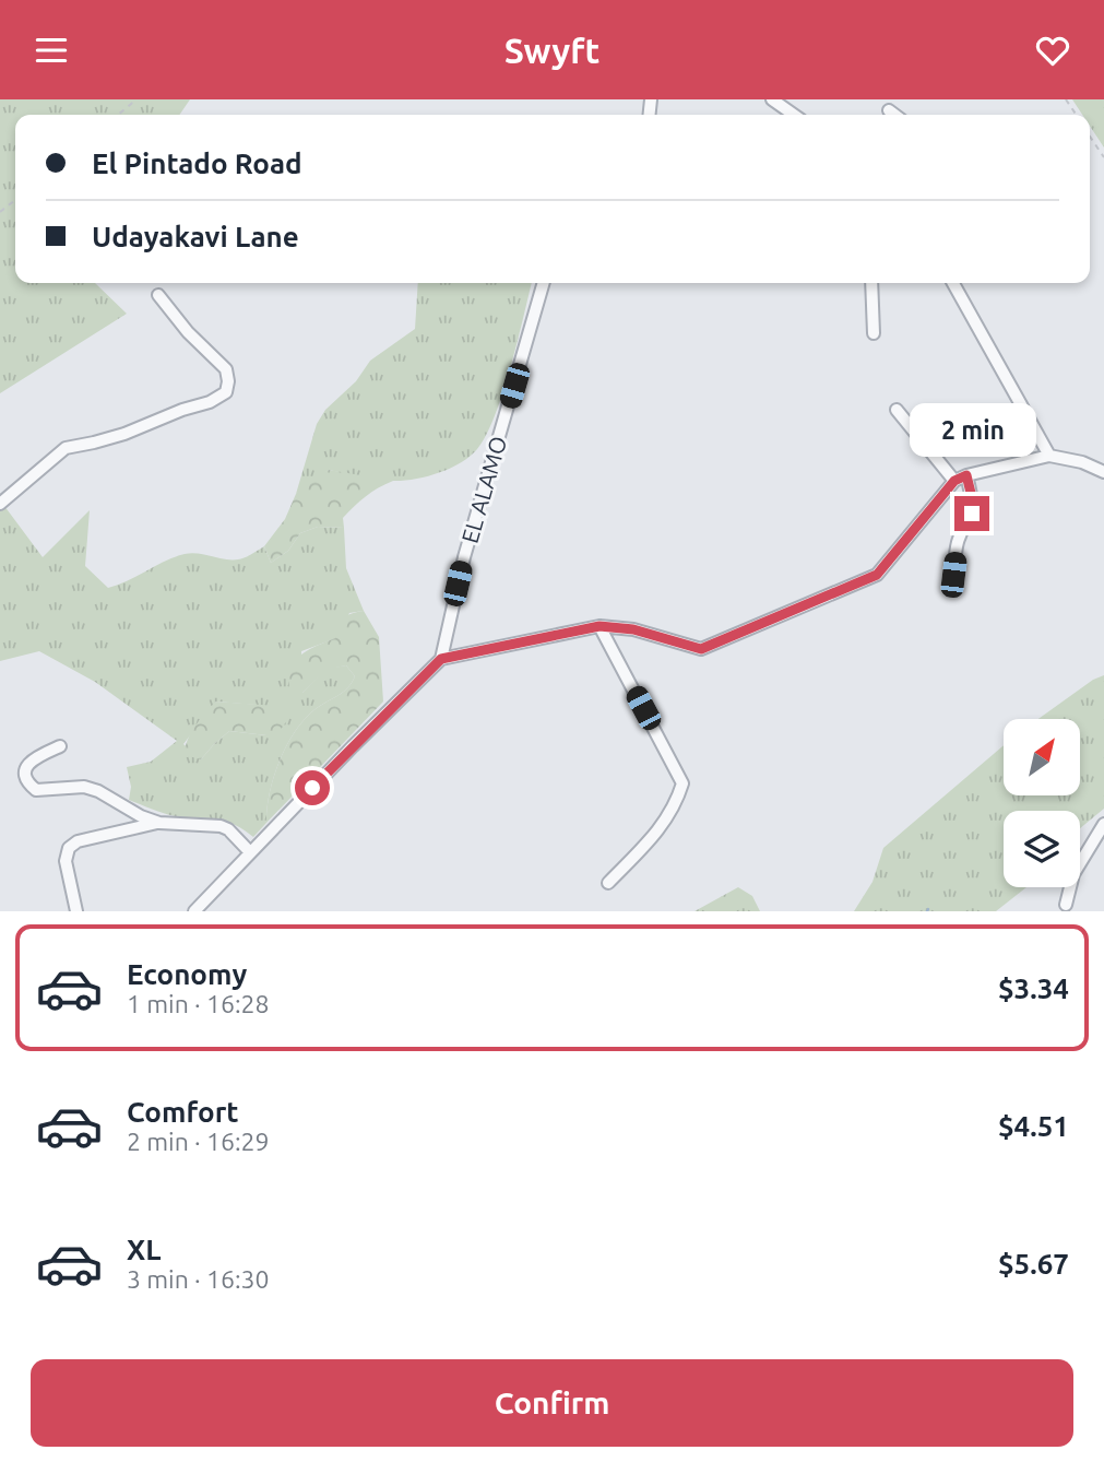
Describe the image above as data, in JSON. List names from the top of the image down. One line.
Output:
{"streets":{"street":["EL ALAMO"]},"north":"top right","page":{"header":"Swyft","banner":["El Pintado Road","Udayakavi Lane"],"bubble":"2 min","list":[{"name":"Economy","note":"1 min · 16:28","value":"$3.34"},{"name":"Comfort","note":"2 min · 16:29","value":"$4.51"},{"name":"XL","note":"3 min · 16:30","value":"$5.67"}],"buttons":"Confirm"}}
